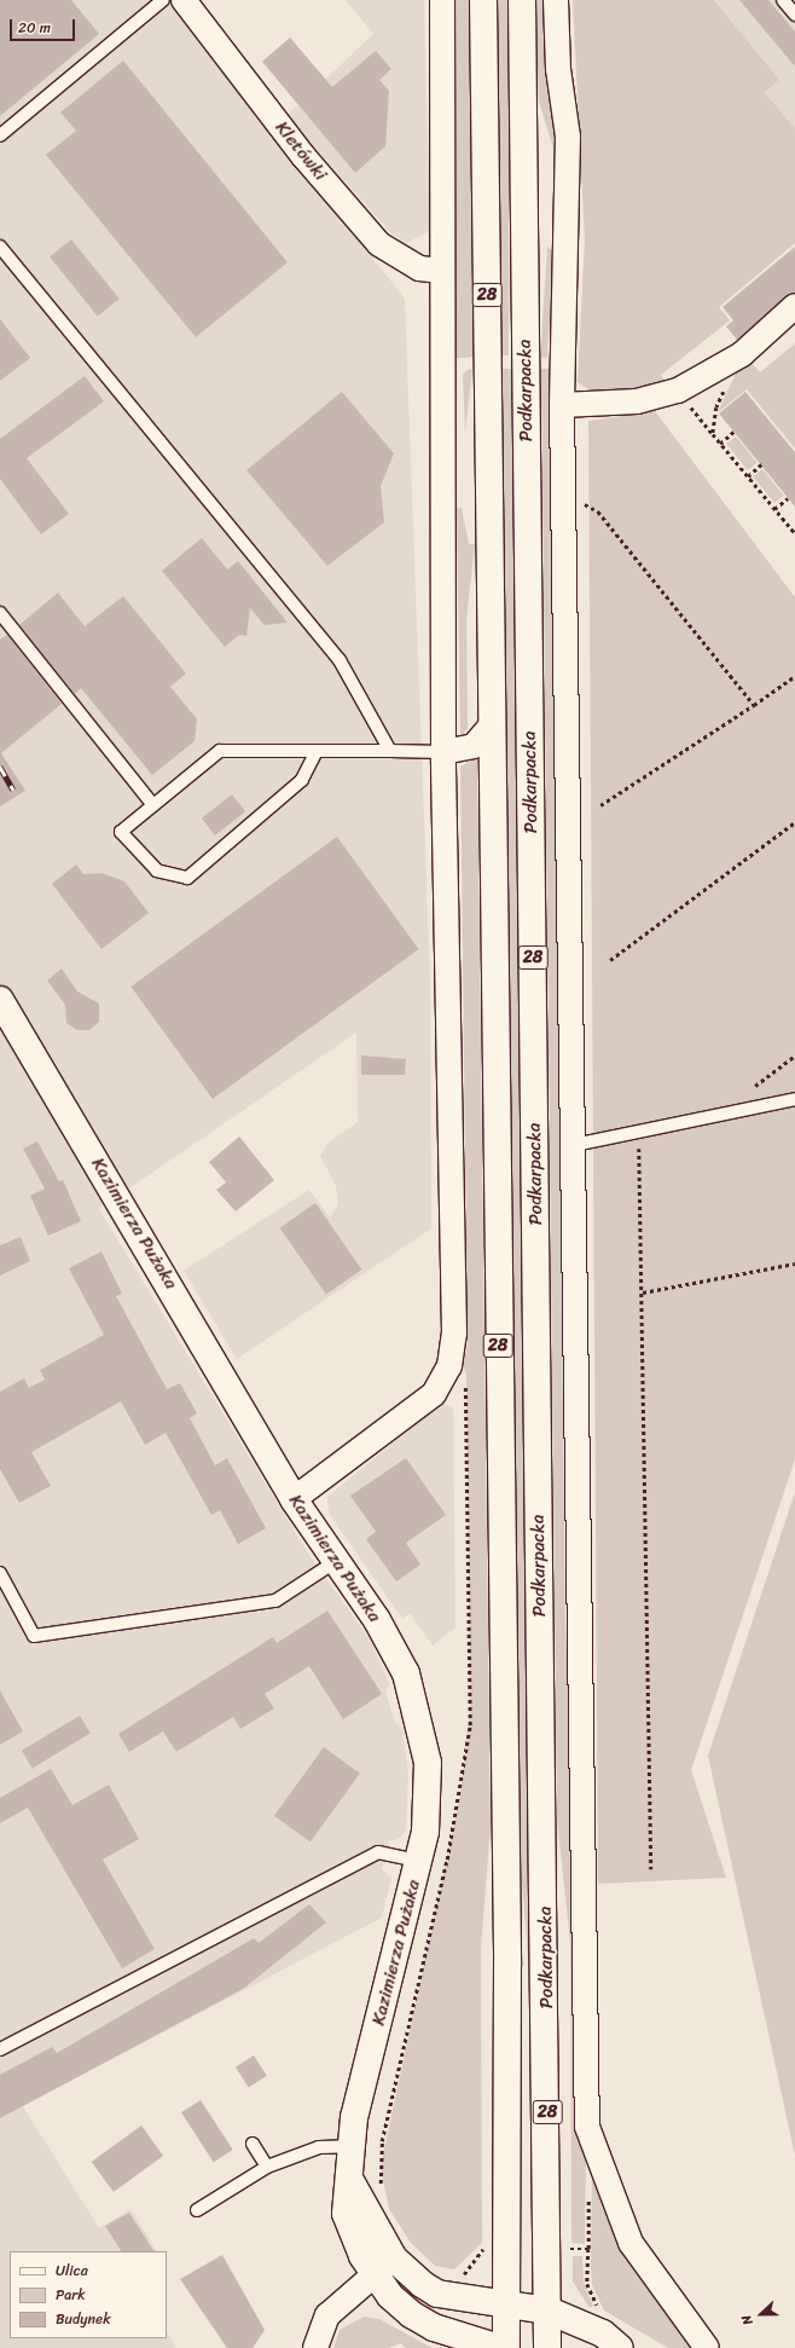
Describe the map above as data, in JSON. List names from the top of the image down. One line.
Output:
{"streets":{"main road":["28","Podkarpacka","Kazimierza Pużaka"],"street":["Kletówki"]},"crossings":[["Podkarpacka","Kazimierza Pużaka"]],"legend":["Ulica","Park","Budynek"],"scale_bar":"20 m","north":"left"}
